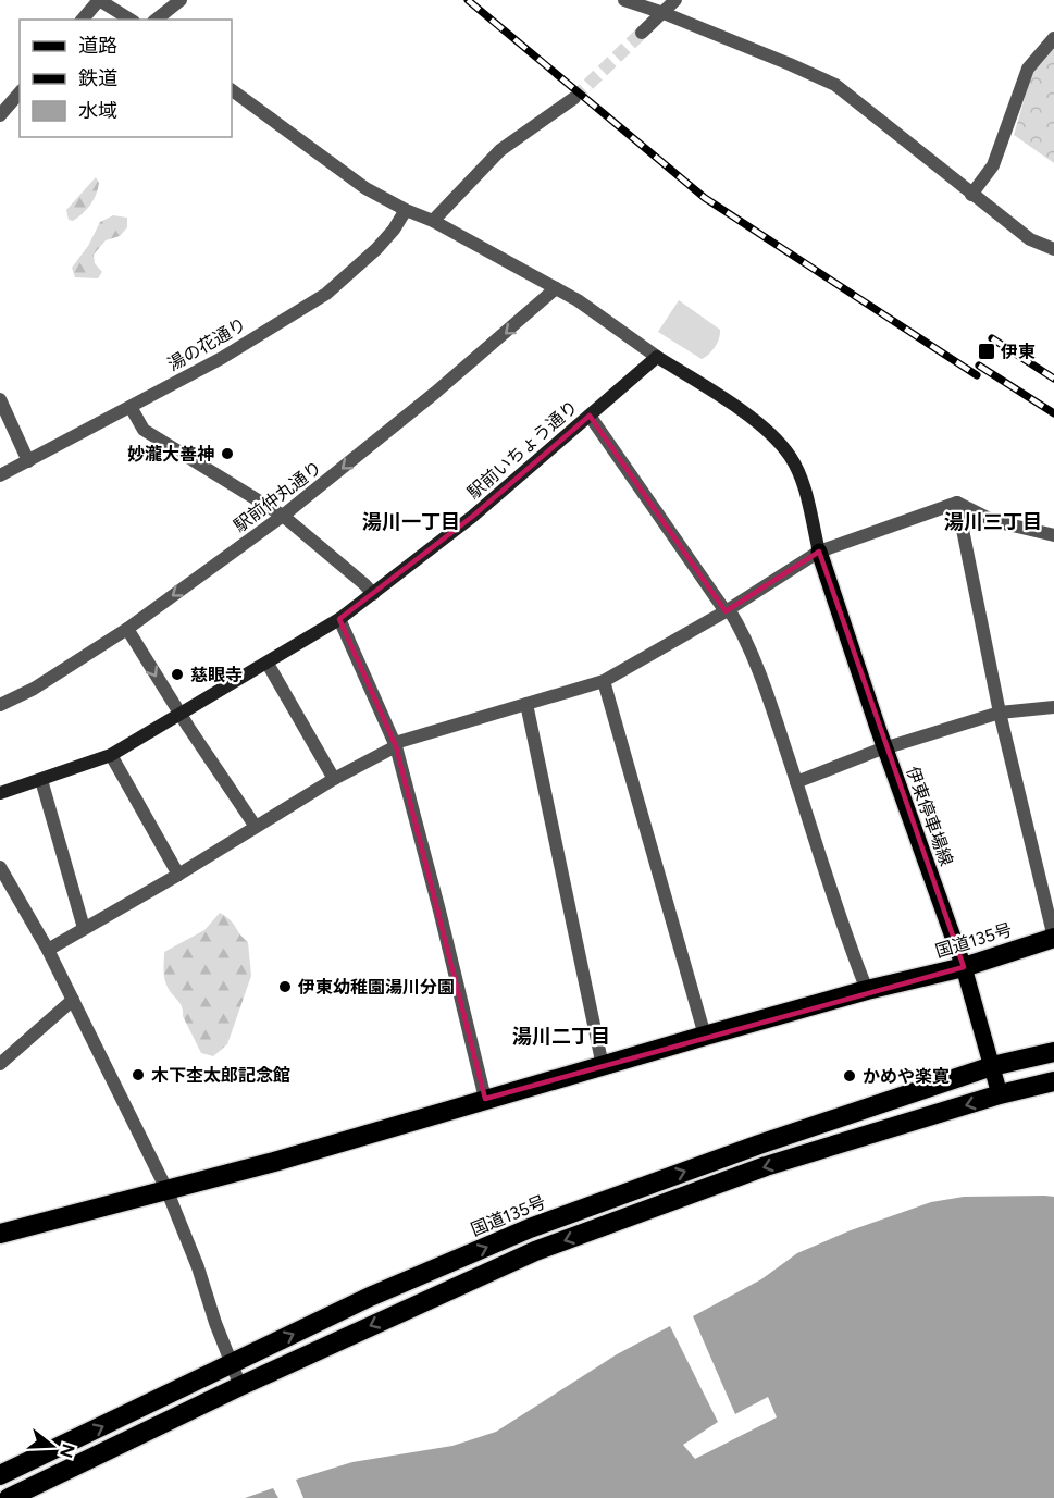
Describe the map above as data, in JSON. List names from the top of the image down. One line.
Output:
{"streets":{"highway":["国道135号"],"main road":["伊東停車場線"],"street":["湯の花通り","駅前いちょう通り","駅前仲丸通り"]},"crossings":[["伊東停車場線","国道135号"]],"one_way":["駅前仲丸通り"],"districts":["湯川一丁目","湯川三丁目","湯川二丁目"],"places":{"transit":["伊東"],"other":["妙瀧大善神","慈眼寺","伊東幼稚園湯川分園","木下杢太郎記念館","かめや楽寛"]},"legend":["道路","鉄道","水域"],"north":"right"}
